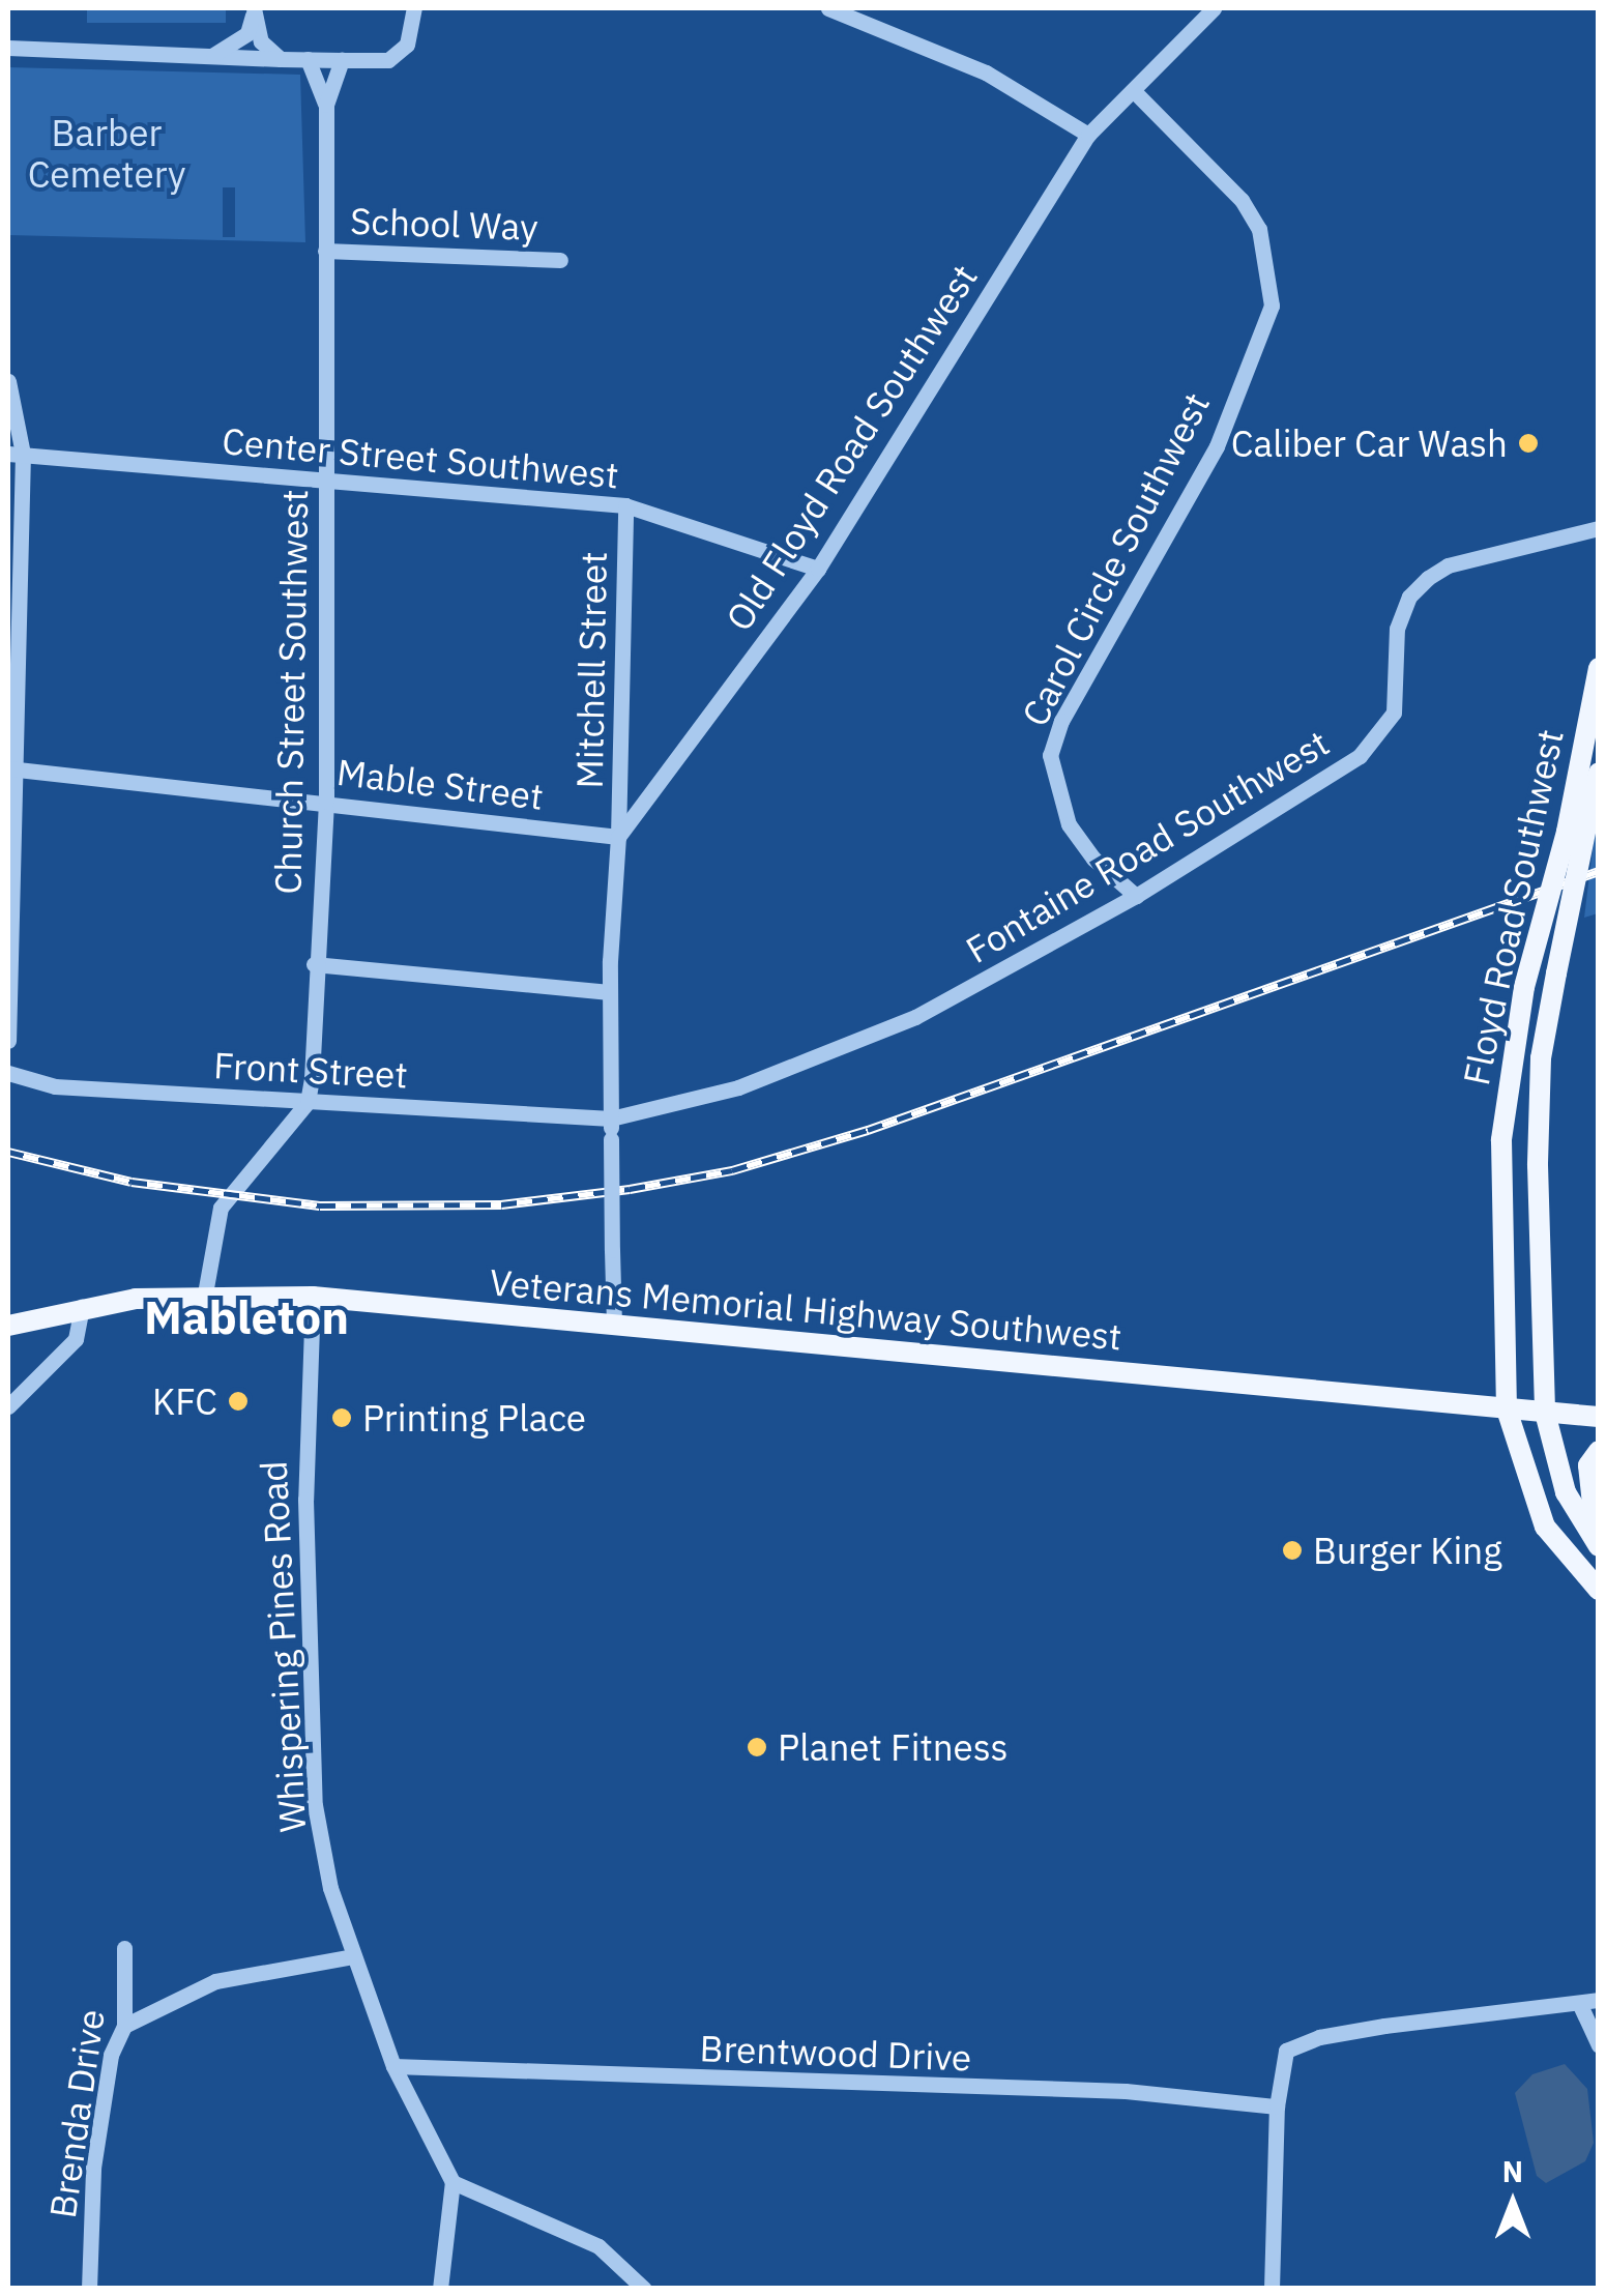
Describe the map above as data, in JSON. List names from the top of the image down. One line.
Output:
{"streets":{"main road":["Floyd Road Southwest","Veterans Memorial Highway Southwest"],"street":["School Way","Old Floyd Road Southwest","Center Street Southwest","Carol Circle Southwest","Mitchell Street","Church Street Southwest","Mable Street","Fontaine Road Southwest","Front Street","Whispering Pines Road","Brentwood Drive","Brenda Drive"]},"crossings":[["School Way","Church Street Southwest"],["Old Floyd Road Southwest","Center Street Southwest"],["Old Floyd Road Southwest","Carol Circle Southwest"],["Old Floyd Road Southwest","Mitchell Street"],["Old Floyd Road Southwest","Mable Street"],["Center Street Southwest","Mitchell Street"],["Center Street Southwest","Church Street Southwest"],["Carol Circle Southwest","Fontaine Road Southwest"],["Mitchell Street","Mable Street"],["Church Street Southwest","Mable Street"],["Church Street Southwest","Front Street"],["Fontaine Road Southwest","Front Street"],["Floyd Road Southwest","Veterans Memorial Highway Southwest"],["Veterans Memorial Highway Southwest","Whispering Pines Road"],["Whispering Pines Road","Brentwood Drive"]],"districts":["Mableton"],"parks":["Barber Cemetery"],"places":["Caliber Car Wash","KFC","Printing Place","Burger King","Planet Fitness"],"north":"top"}
